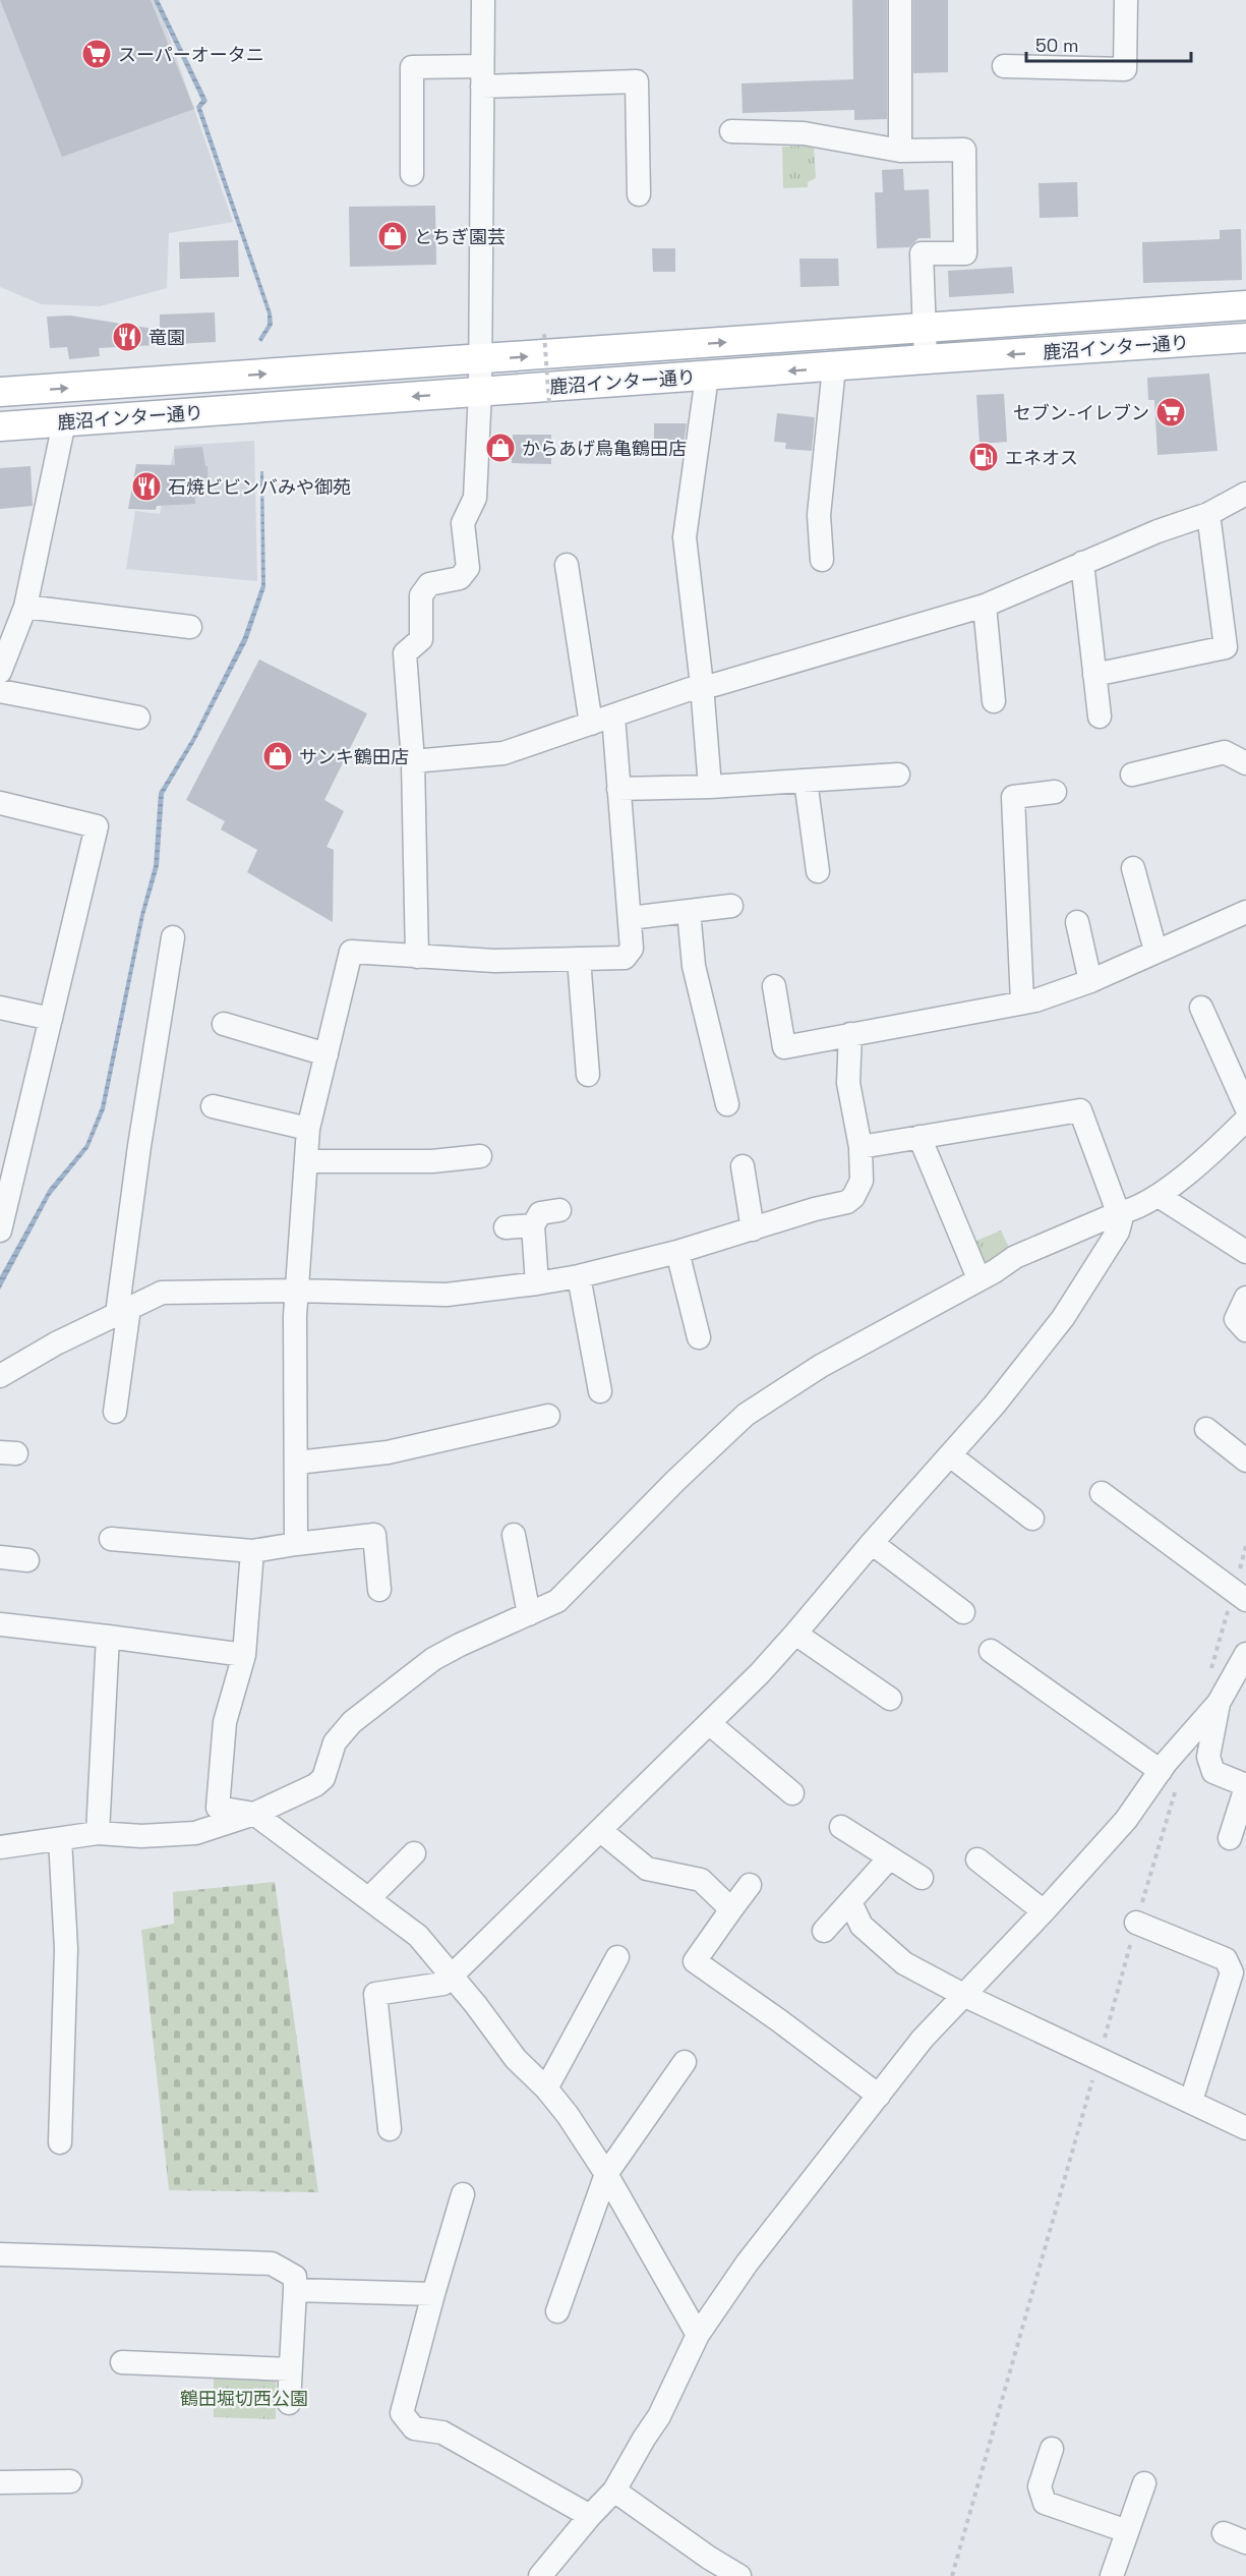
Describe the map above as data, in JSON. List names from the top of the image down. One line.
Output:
{"streets":{"main road":["鹿沼インター通り"]},"parks":["鶴田堀切西公園"],"places":{"supermarket":["スーパーオータニ","セブン-イレブン"],"shop":["とちぎ園芸","からあげ鳥亀鶴田店","サンキ鶴田店"],"restaurant":["竜園","石焼ビビンバみや御苑"],"fuel station":["エネオス"]},"scale_bar":"50 m"}
